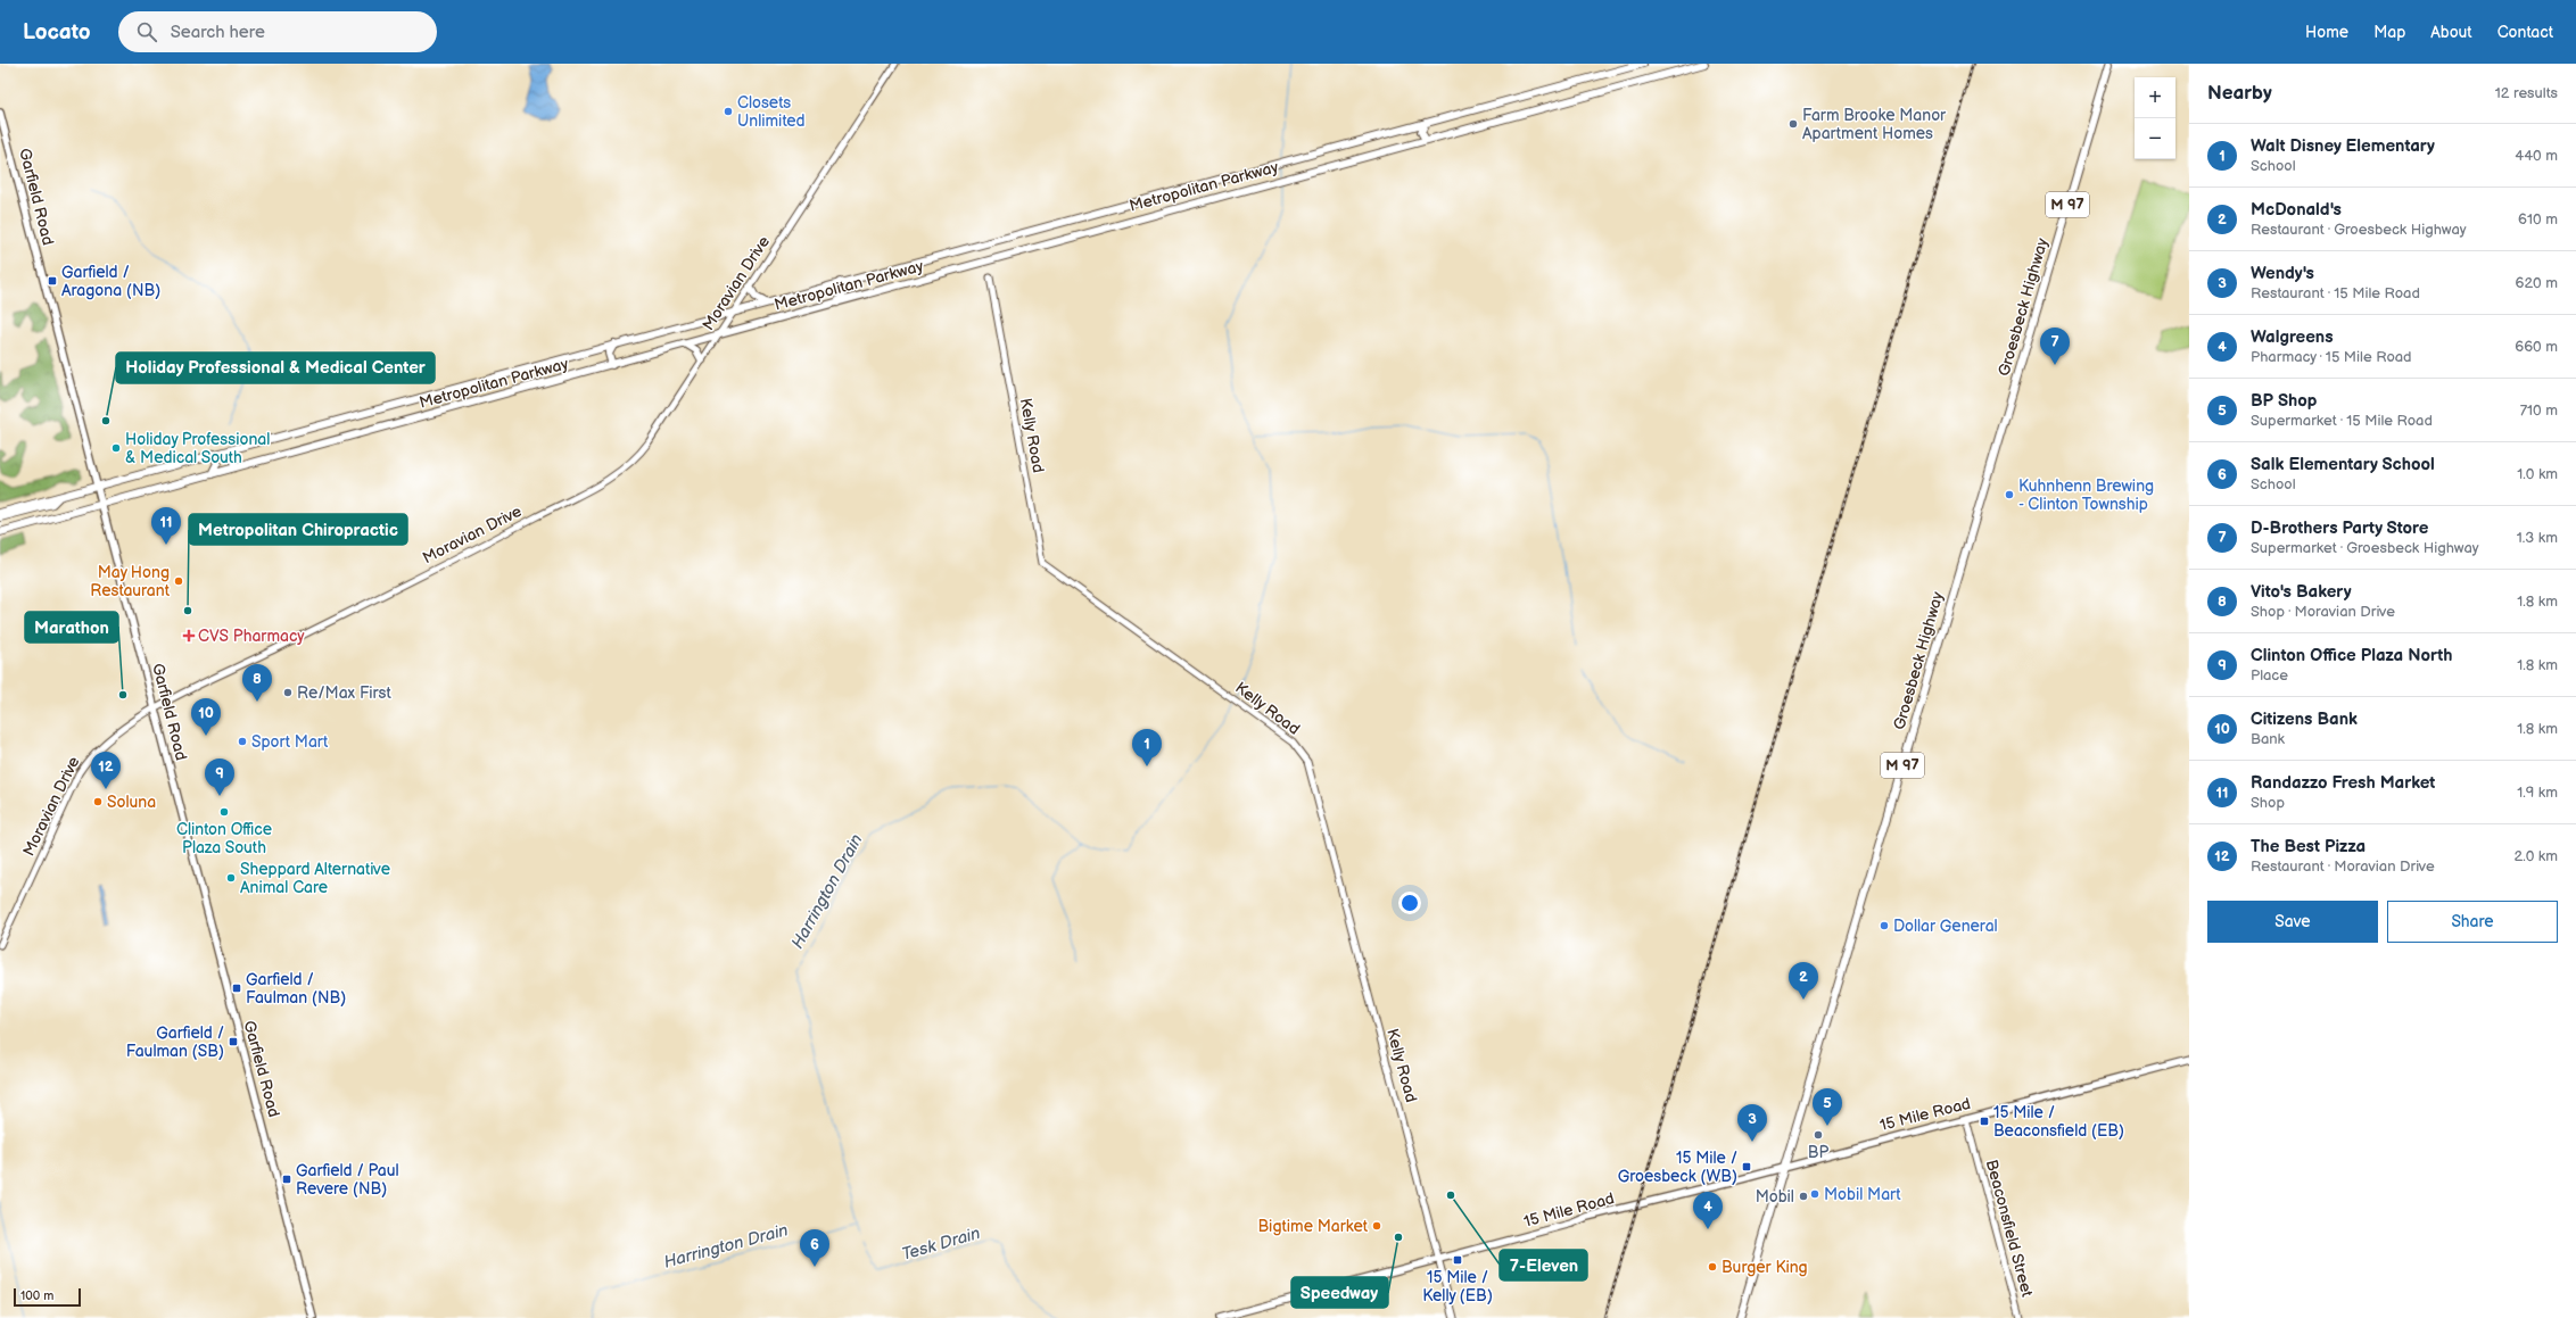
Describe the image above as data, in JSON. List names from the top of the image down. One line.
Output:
{"streets":{"main road":["Metropolitan Parkway","Garfield Road","M 97","Groesbeck Highway","15 Mile Road"],"street":["Moravian Drive","Kelly Road","Beaconsfield Street"]},"crossings":[["Metropolitan Parkway","Garfield Road"],["Metropolitan Parkway","Moravian Drive"],["Garfield Road","Moravian Drive"],["Groesbeck Highway","15 Mile Road"],["Kelly Road","15 Mile Road"],["15 Mile Road","Beaconsfield Street"]],"water":["Harrington Drain","Tesk Drain"],"places":{"other":["Closets Unlimited","Farm Brooke Manor Apartment Homes","Holiday Professional & Medical Center","Holiday Professional & Medical South","Kuhnhenn Brewing - Clinton Township","May Hong Restaurant","Metropolitan Chiropractic","Re/Max First","Marathon","Sport Mart","Soluna","Clinton Office Plaza South","Sheppard Alternative Animal Care","Dollar General","BP","Mobil Mart","7-Eleven","Mobil","Bigtime Market","Speedway","Burger King"],"transit":["Garfield / Aragona (NB)","Garfield / Faulman (NB)","Garfield / Faulman (SB)","15 Mile / Beaconsfield (EB)","15 Mile / Groesbeck (WB)","Garfield / Paul Revere (NB)","15 Mile / Kelly (EB)"],"health":["CVS Pharmacy"]},"scale_bar":"100 m","page":{"header":"Locato","search":"Search here","nav":["Home","Map","About","Contact"],"heading":["Nearby","12 results"],"map_buttons":["+","−"],"list":[{"mark":"1","name":"Walt Disney Elementary","note":"School","value":"440 m"},{"mark":"2","name":"McDonald's","note":"Restaurant · Groesbeck Highway","value":"610 m"},{"mark":"3","name":"Wendy's","note":"Restaurant · 15 Mile Road","value":"620 m"},{"mark":"4","name":"Walgreens","note":"Pharmacy · 15 Mile Road","value":"660 m"},{"mark":"5","name":"BP Shop","note":"Supermarket · 15 Mile Road","value":"710 m"},{"mark":"6","name":"Salk Elementary School","note":"School","value":"1.0 km"},{"mark":"7","name":"D-Brothers Party Store","note":"Supermarket · Groesbeck Highway","value":"1.3 km"},{"mark":"8","name":"Vito's Bakery","note":"Shop · Moravian Drive","value":"1.8 km"},{"mark":"9","name":"Clinton Office Plaza North","note":"Place","value":"1.8 km"},{"mark":"10","name":"Citizens Bank","note":"Bank","value":"1.8 km"},{"mark":"11","name":"Randazzo Fresh Market","note":"Shop","value":"1.9 km"},{"mark":"12","name":"The Best Pizza","note":"Restaurant · Moravian Drive","value":"2.0 km"}],"pins":["7","11","8","10","1","12","9","2","5","3","4","6"],"buttons":["Save","Share"],"scale":"100 m"}}
